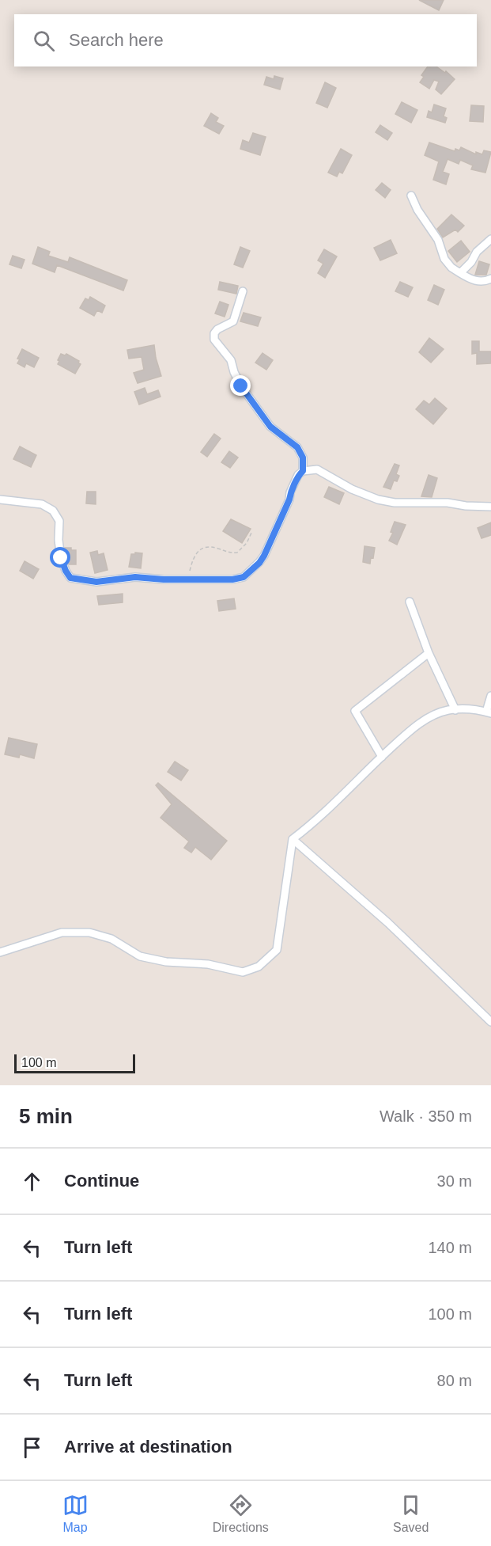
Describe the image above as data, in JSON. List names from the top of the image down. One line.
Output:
{"scale_bar":"100 m","page":{"search":"Search here","scale":"100 m","heading":["5 min","Walk · 350 m"],"list":[["Continue","30 m"],["Turn left","140 m"],["Turn left","100 m"],["Turn left","80 m"],"Arrive at destination"],"nav":["Map","Directions","Saved"]}}
